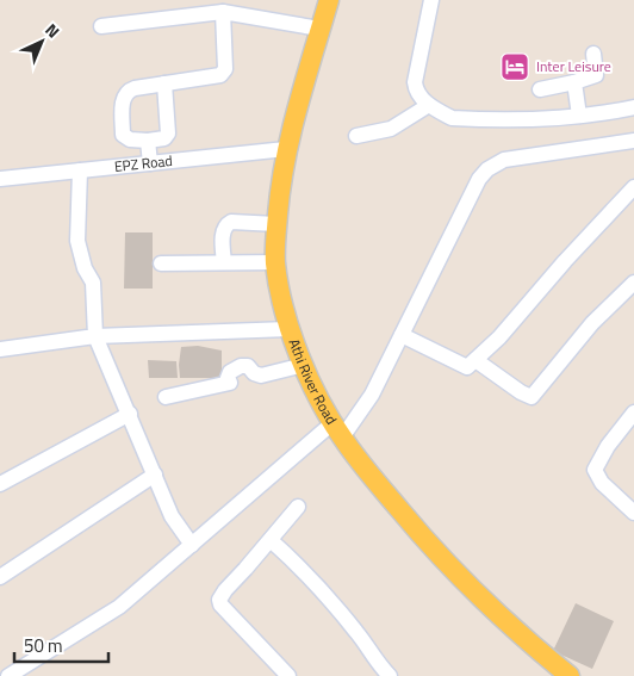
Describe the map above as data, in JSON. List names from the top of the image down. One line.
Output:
{"streets":{"main road":["Athi River Road"],"street":["EPZ Road"]},"crossings":[["EPZ Road","Athi River Road"]],"places":{"hotel":["Inter Leisure"]},"scale_bar":"50 m","north":"top right"}
